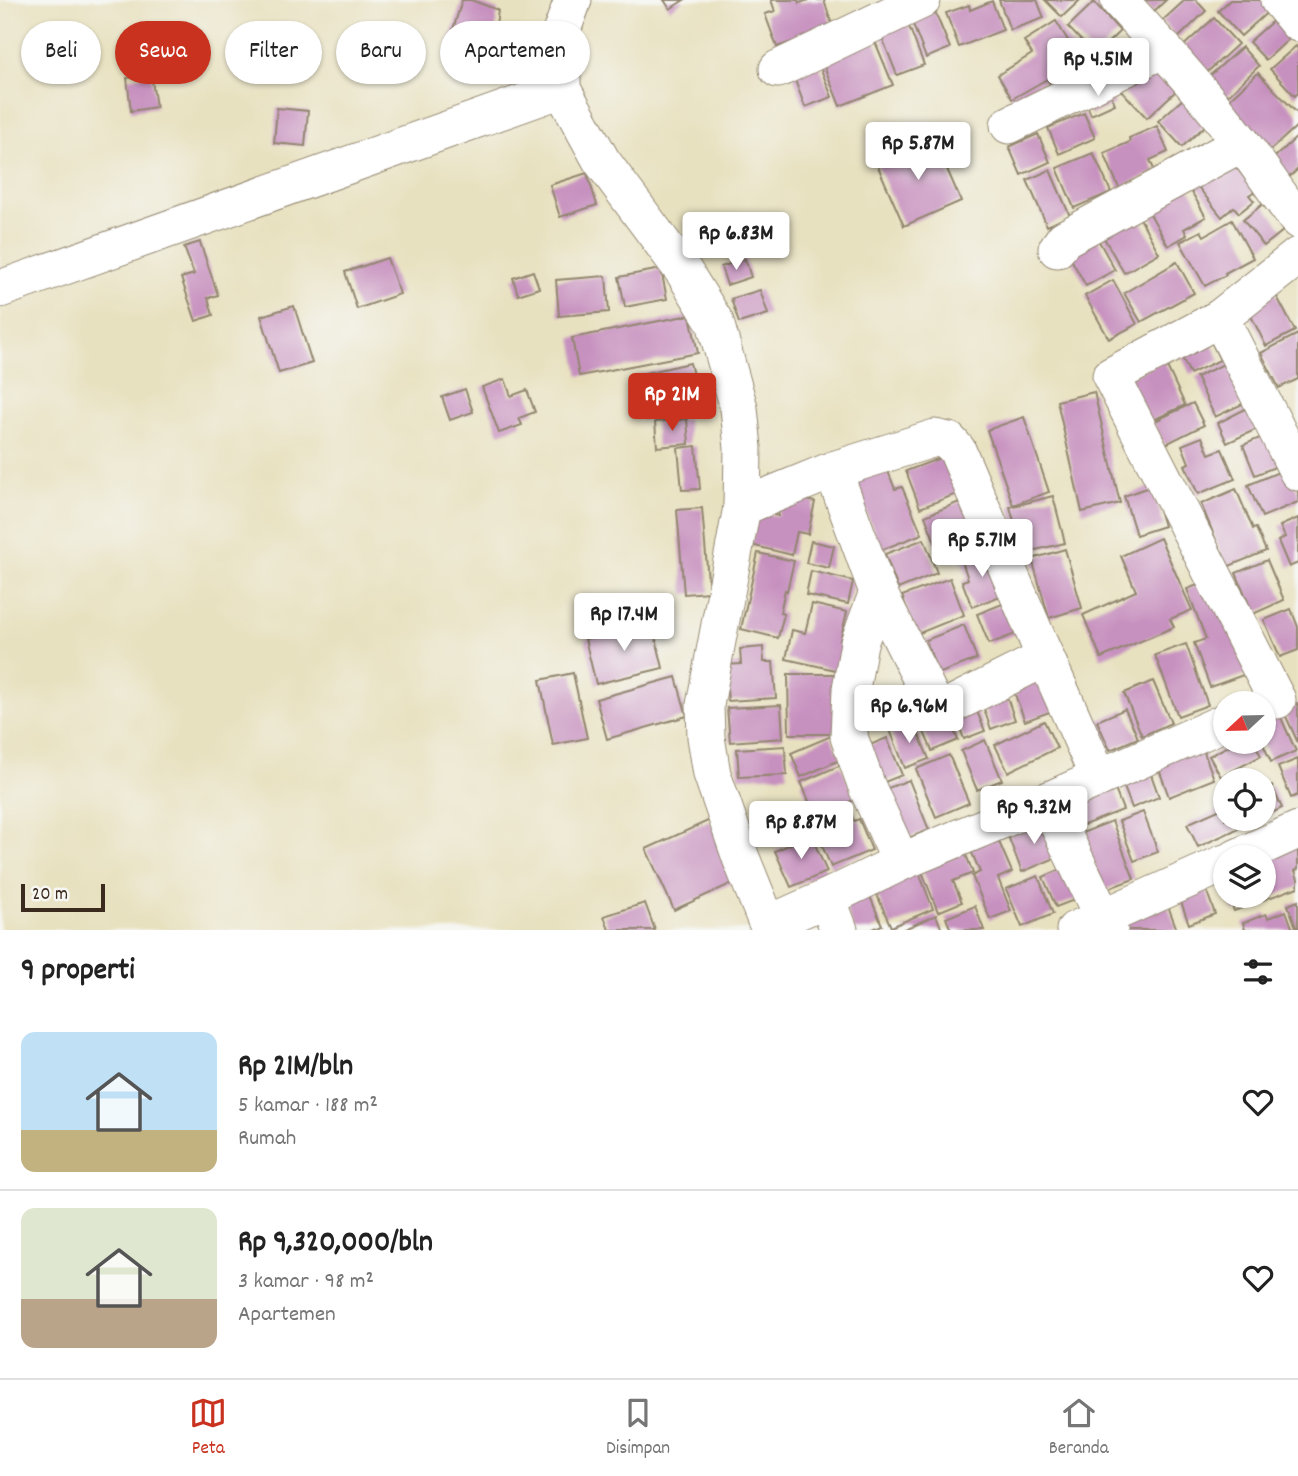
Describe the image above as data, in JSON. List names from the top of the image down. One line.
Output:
{"scale_bar":"20 m","north":"left","page":{"chip":["Beli","Sewa","Filter","Baru","Apartemen"],"price":["Rp 4.51M","Rp 5.87M","Rp 6.83M","Rp 21M","Rp 5.71M","Rp 17.4M","Rp 6.96M","Rp 9.32M","Rp 8.87M"],"scale":"20 m","heading":"9 properti","list":[{"name":"Rp 21M/bln","note":"5 kamar · 188 m² · Rumah"},{"name":"Rp 9,320,000/bln","note":"3 kamar · 98 m² · Apartemen"}],"tabs":["Peta","Disimpan","Beranda"]}}
